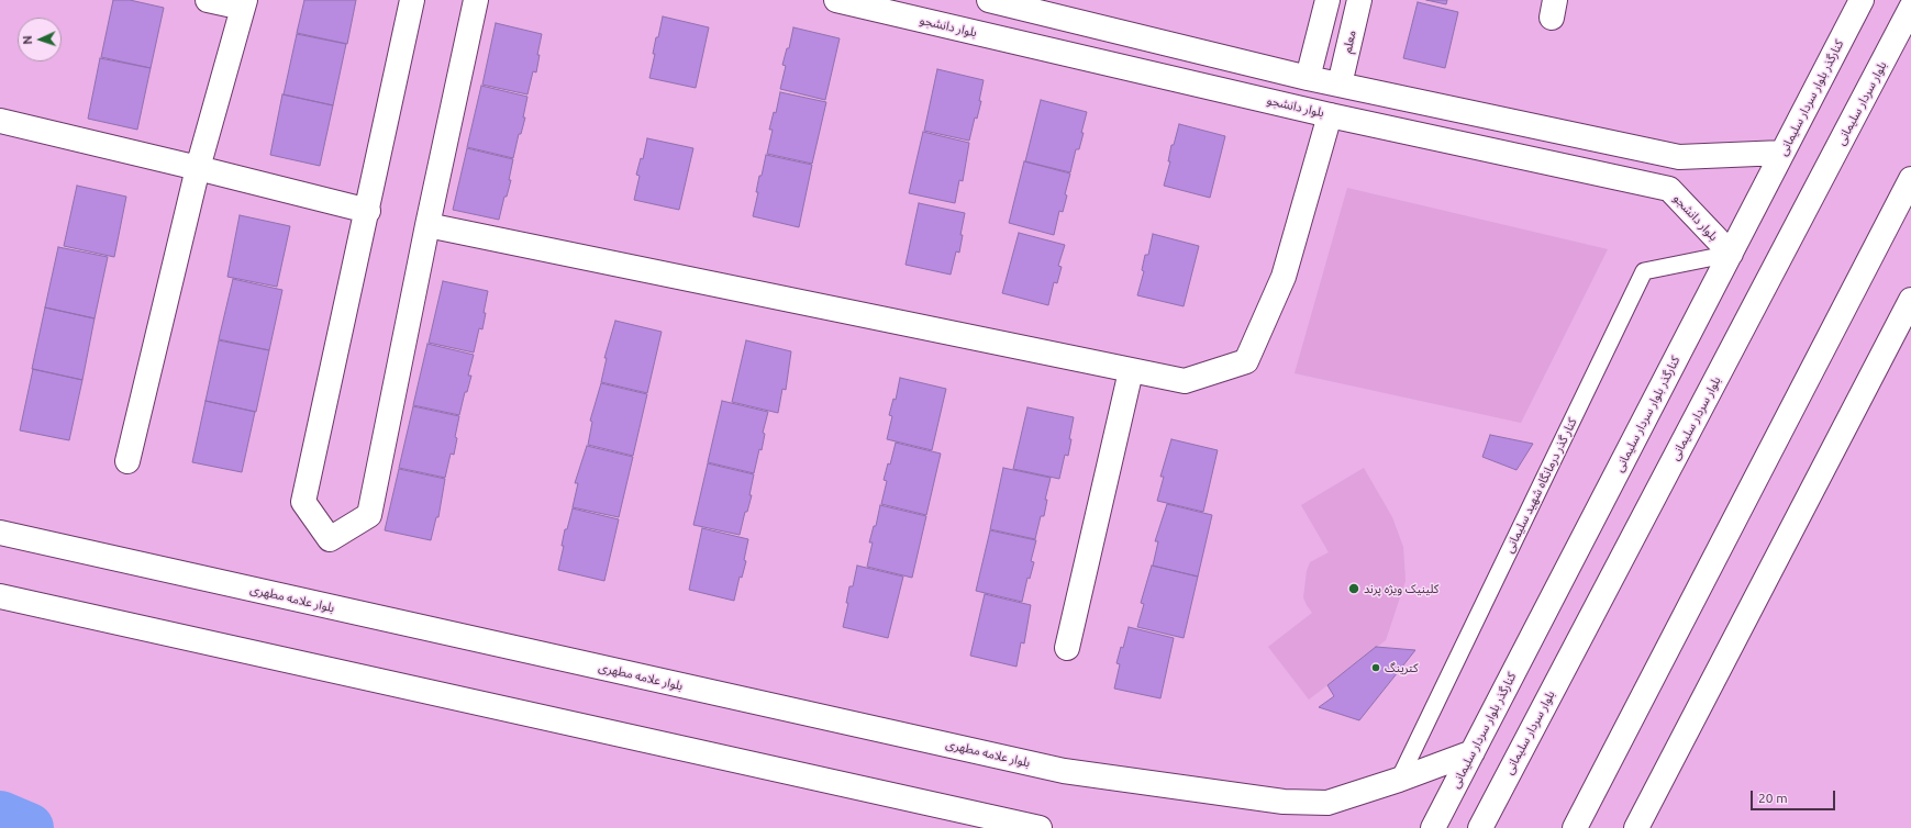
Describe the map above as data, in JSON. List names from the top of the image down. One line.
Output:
{"streets":{"street":["بلوار دانشجو","معلم","کنارگذر بلوار سردار سلیمانی","بلوار سردار سلیمانی","بلوار علامه مطهری"],"lane":["کنار گذر درمانگاه شهید سلیمانی"]},"crossings":[["بلوار دانشجو","کنارگذر بلوار سردار سلیمانی"],["بلوار دانشجو","کنار گذر درمانگاه شهید سلیمانی"],["کنارگذر بلوار سردار سلیمانی","کنار گذر درمانگاه شهید سلیمانی"],["کنارگذر بلوار سردار سلیمانی","بلوار علامه مطهری"],["کنار گذر درمانگاه شهید سلیمانی","بلوار علامه مطهری"]],"places":["کلینیک ویژه پرند","کترینگ"],"scale_bar":"20 m","north":"left"}
